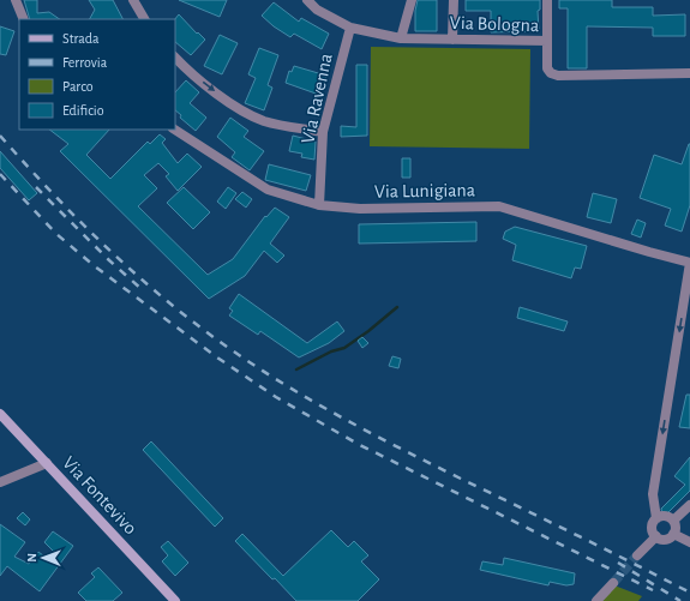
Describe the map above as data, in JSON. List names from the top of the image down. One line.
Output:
{"streets":{"street":["Via Bologna","Via Ravenna","Via Lunigiana","Via Fontevivo"]},"crossings":[["Via Bologna","Via Ravenna"],["Via Ravenna","Via Lunigiana"]],"legend":["Strada","Ferrovia","Parco","Edificio"],"north":"left"}
